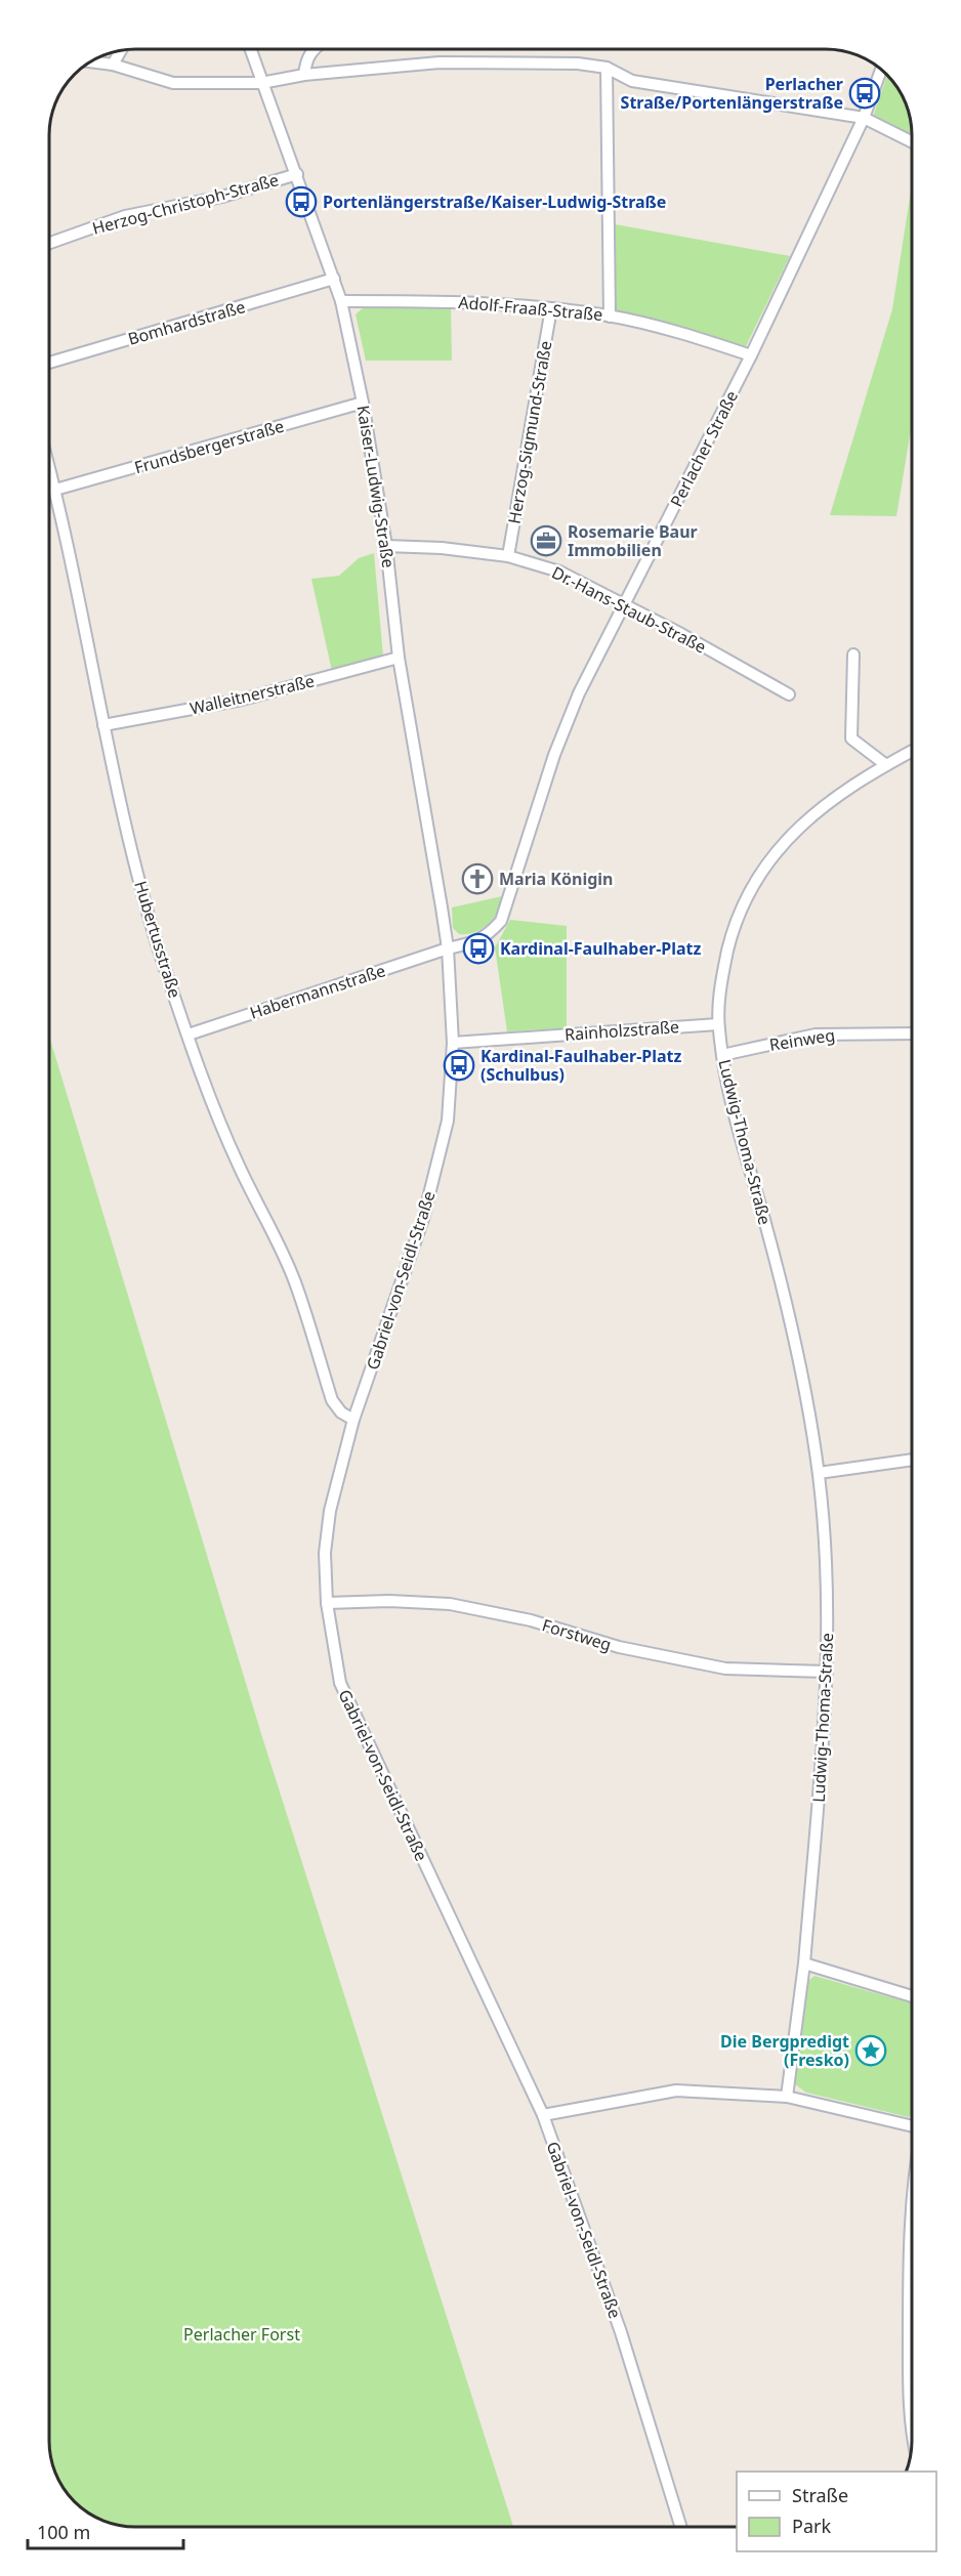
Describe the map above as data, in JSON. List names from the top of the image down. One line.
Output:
{"streets":{"street":["Herzog-Christoph-Straße","Adolf-Fraaß-Straße","Bomhardstraße","Herzog-Sigmund-Straße","Frundsbergerstraße","Perlacher Straße","Kaiser-Ludwig-Straße","Dr.-Hans-Staub-Straße","Walleitnerstraße","Hubertusstraße","Habermannstraße","Rainholzstraße","Reinweg","Ludwig-Thoma-Straße","Gabriel-von-Seidl-Straße","Forstweg"]},"crossings":[["Herzog-Christoph-Straße","Kaiser-Ludwig-Straße"],["Adolf-Fraaß-Straße","Herzog-Sigmund-Straße"],["Adolf-Fraaß-Straße","Perlacher Straße"],["Adolf-Fraaß-Straße","Kaiser-Ludwig-Straße"],["Bomhardstraße","Kaiser-Ludwig-Straße"],["Herzog-Sigmund-Straße","Dr.-Hans-Staub-Straße"],["Frundsbergerstraße","Kaiser-Ludwig-Straße"],["Frundsbergerstraße","Hubertusstraße"],["Perlacher Straße","Kaiser-Ludwig-Straße"],["Perlacher Straße","Dr.-Hans-Staub-Straße"],["Perlacher Straße","Habermannstraße"],["Perlacher Straße","Gabriel-von-Seidl-Straße"],["Kaiser-Ludwig-Straße","Dr.-Hans-Staub-Straße"],["Kaiser-Ludwig-Straße","Walleitnerstraße"],["Kaiser-Ludwig-Straße","Habermannstraße"],["Kaiser-Ludwig-Straße","Gabriel-von-Seidl-Straße"],["Walleitnerstraße","Hubertusstraße"],["Hubertusstraße","Habermannstraße"],["Hubertusstraße","Gabriel-von-Seidl-Straße"],["Habermannstraße","Gabriel-von-Seidl-Straße"],["Rainholzstraße","Ludwig-Thoma-Straße"],["Rainholzstraße","Gabriel-von-Seidl-Straße"],["Reinweg","Ludwig-Thoma-Straße"],["Ludwig-Thoma-Straße","Forstweg"],["Gabriel-von-Seidl-Straße","Forstweg"]],"parks":["Perlacher Forst"],"places":{"bus stop":["Perlacher Straße/Portenlängerstraße","Portenlängerstraße/Kaiser-Ludwig-Straße","Kardinal-Faulhaber-Platz","Kardinal-Faulhaber-Platz (Schulbus)"],"office":["Rosemarie Baur Immobilien"],"church":["Maria Königin"],"place":["Die Bergpredigt (Fresko)"]},"legend":["Straße","Park"],"scale_bar":"100 m"}
